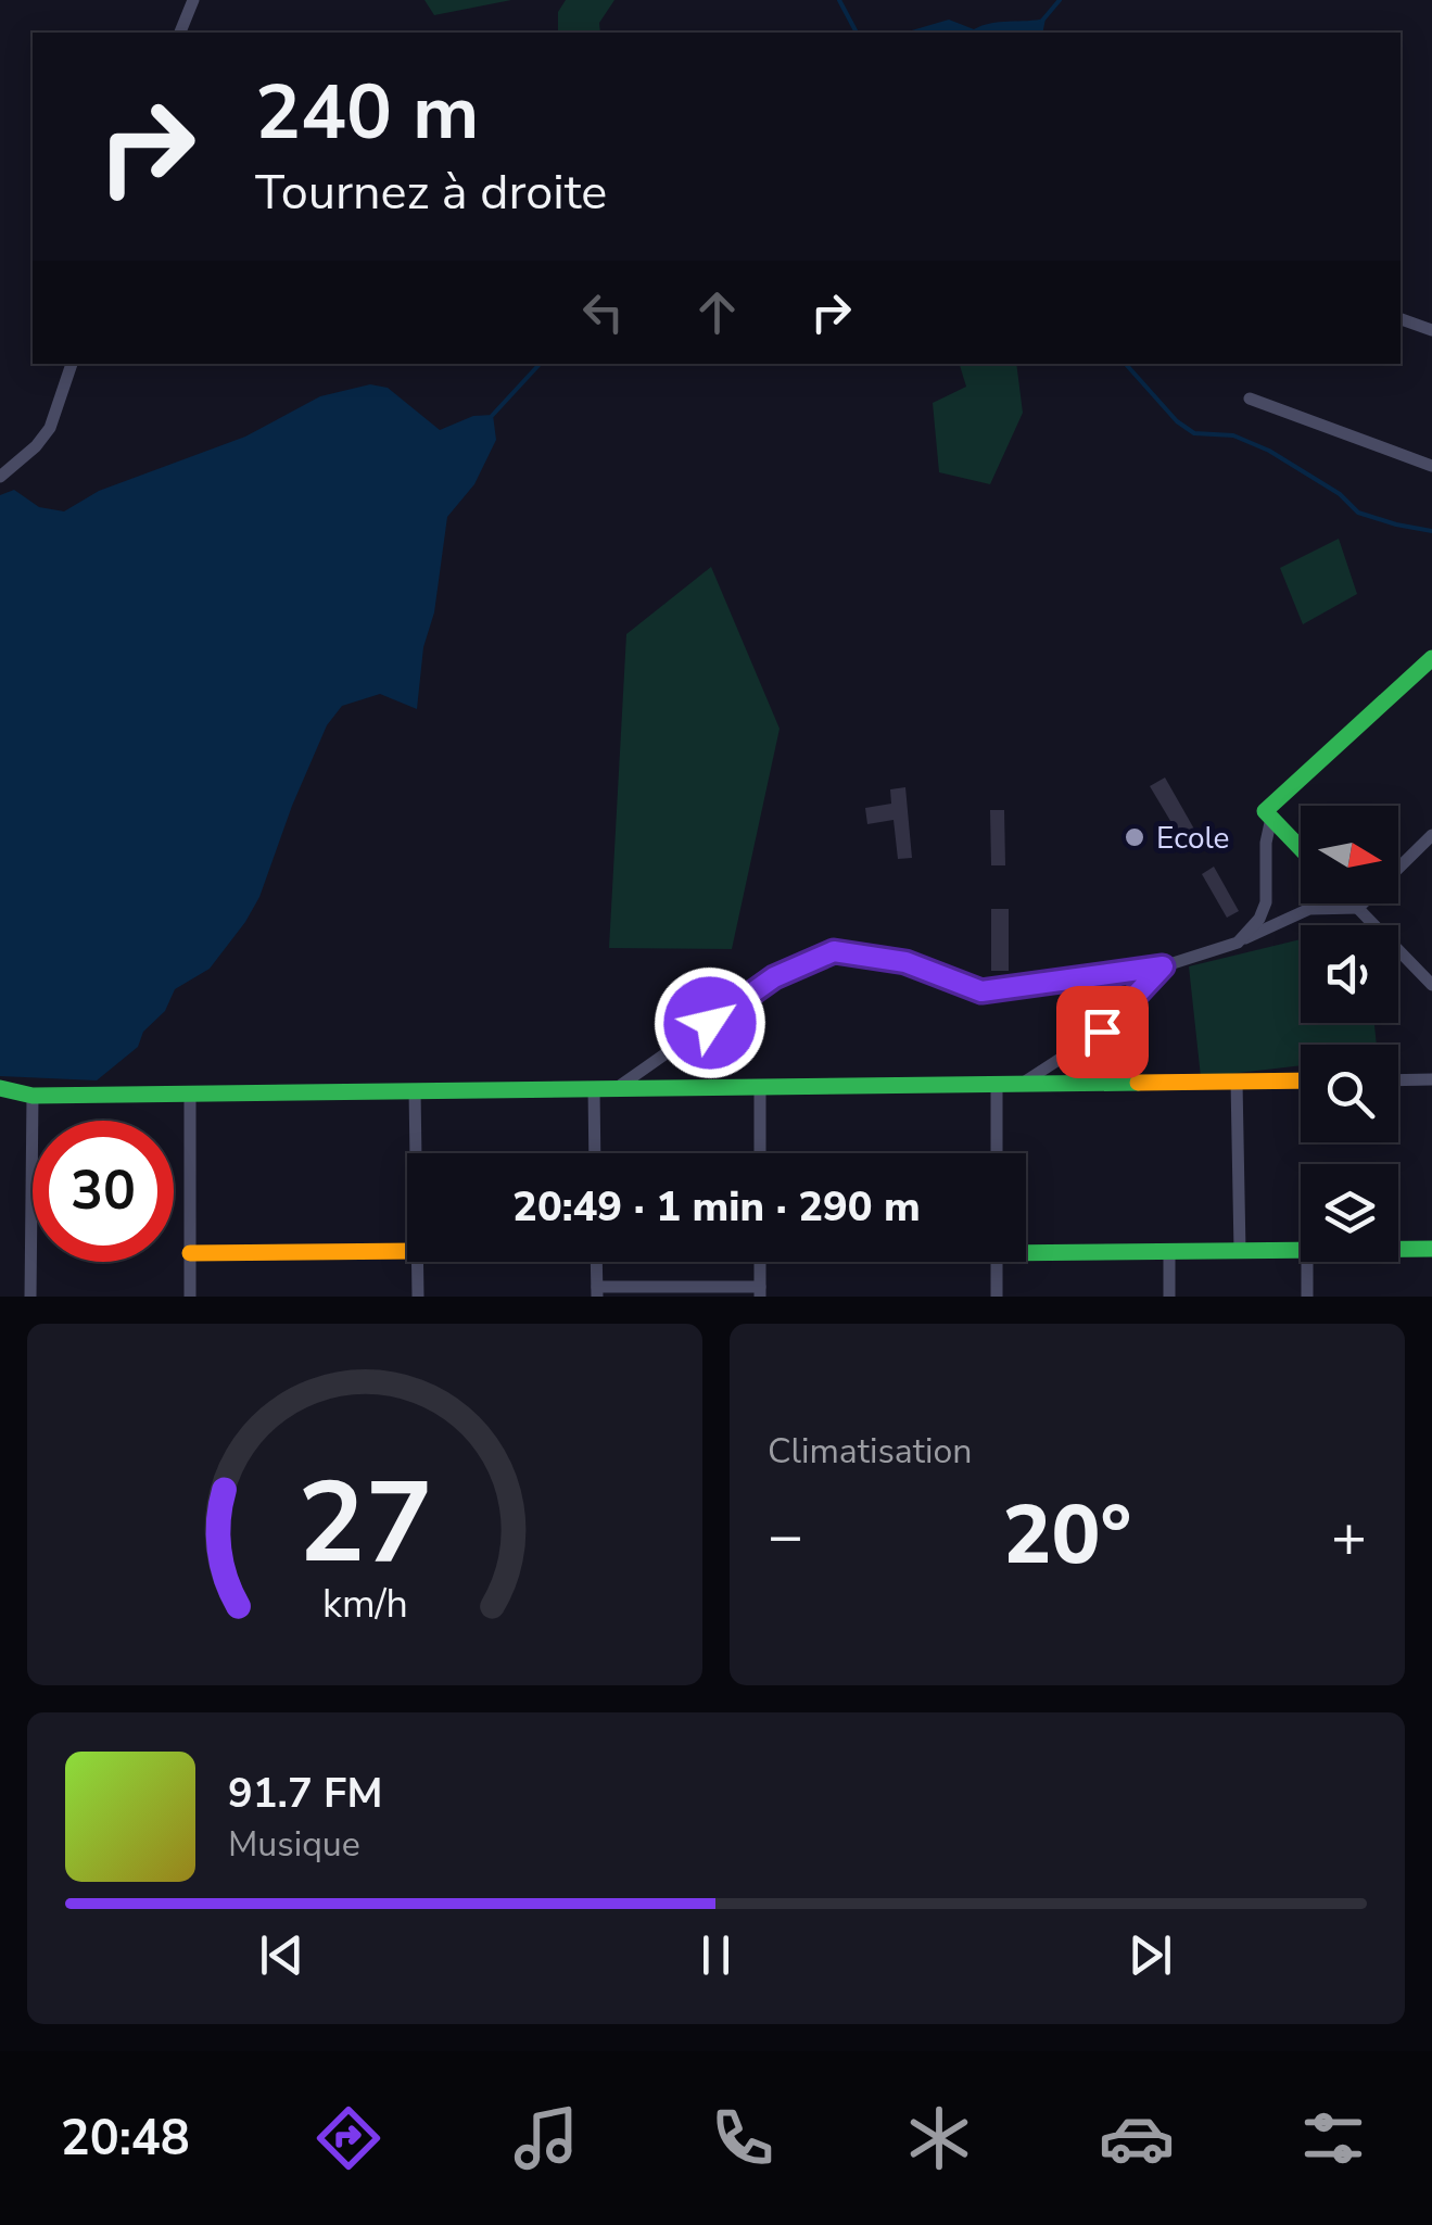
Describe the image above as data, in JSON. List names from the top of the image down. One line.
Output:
{"places":["Ecole"],"north":"right","page":{"turn":["240 m","Tournez à droite"],"limit":"30","trip":"20:49 · 1 min · 290 m","tile":"Climatisation","heat":["−","20°","+"],"song":["91.7 FM","Musique"],"tabs":"20:48","gauge":["27","km/h"]}}
